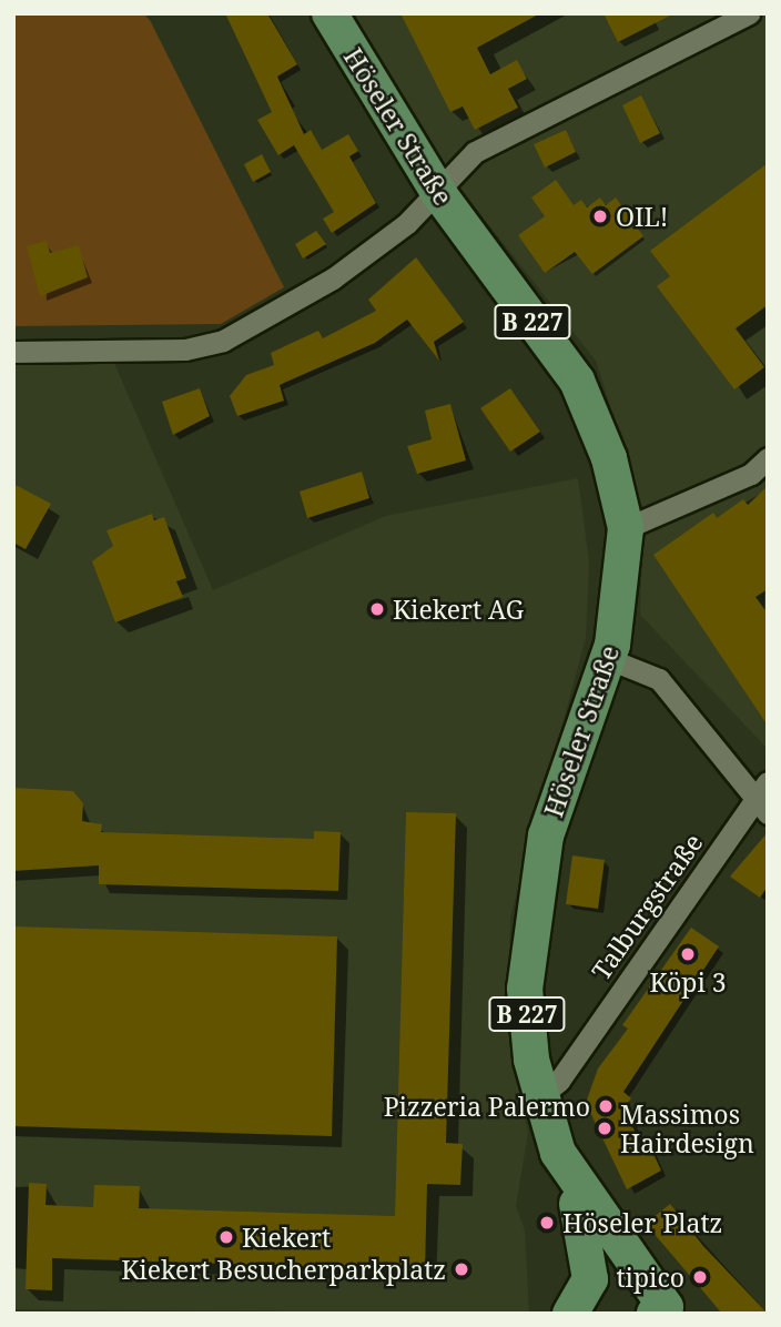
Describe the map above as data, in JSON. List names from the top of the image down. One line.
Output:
{"streets":{"main road":["Höseler Straße","B 227"],"street":["Talburgstraße"]},"crossings":[["Höseler Straße","B 227"],["Höseler Straße","Talburgstraße"]],"places":["OIL!","Kiekert AG","Köpi 3","Pizzeria Palermo","Massimos Hairdesign","Höseler Platz","Kiekert","Kiekert Besucherparkplatz","tipico"]}
